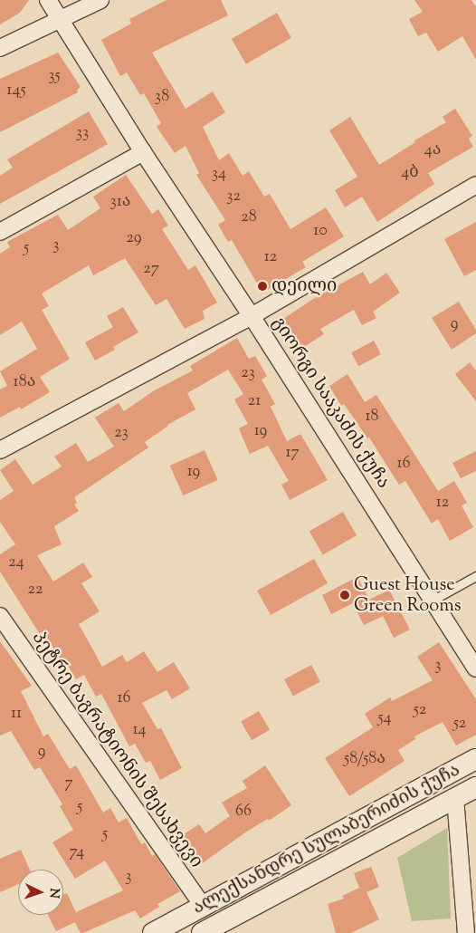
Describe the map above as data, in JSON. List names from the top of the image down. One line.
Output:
{"streets":{"street":["გიორგი სააკაძის ქუჩა","პეტრე ბაგრატიონის შესახვევი","ალექსანდრე სულაბერიძის ქუჩა"]},"crossings":[["პეტრე ბაგრატიონის შესახვევი","ალექსანდრე სულაბერიძის ქუჩა"]],"places":["დეილი","Guest House Green Rooms"],"house_numbers":["35","145","38","33","4ა","4ბ","34","32","31ა","28","10","29","3","5","12","27","9","23","18ა","21","18","19","23","17","16","19","12","24","22","3","16","52","11","54","52","14","9","58/58ა","7","5","66","5","74","3"],"north":"right"}
